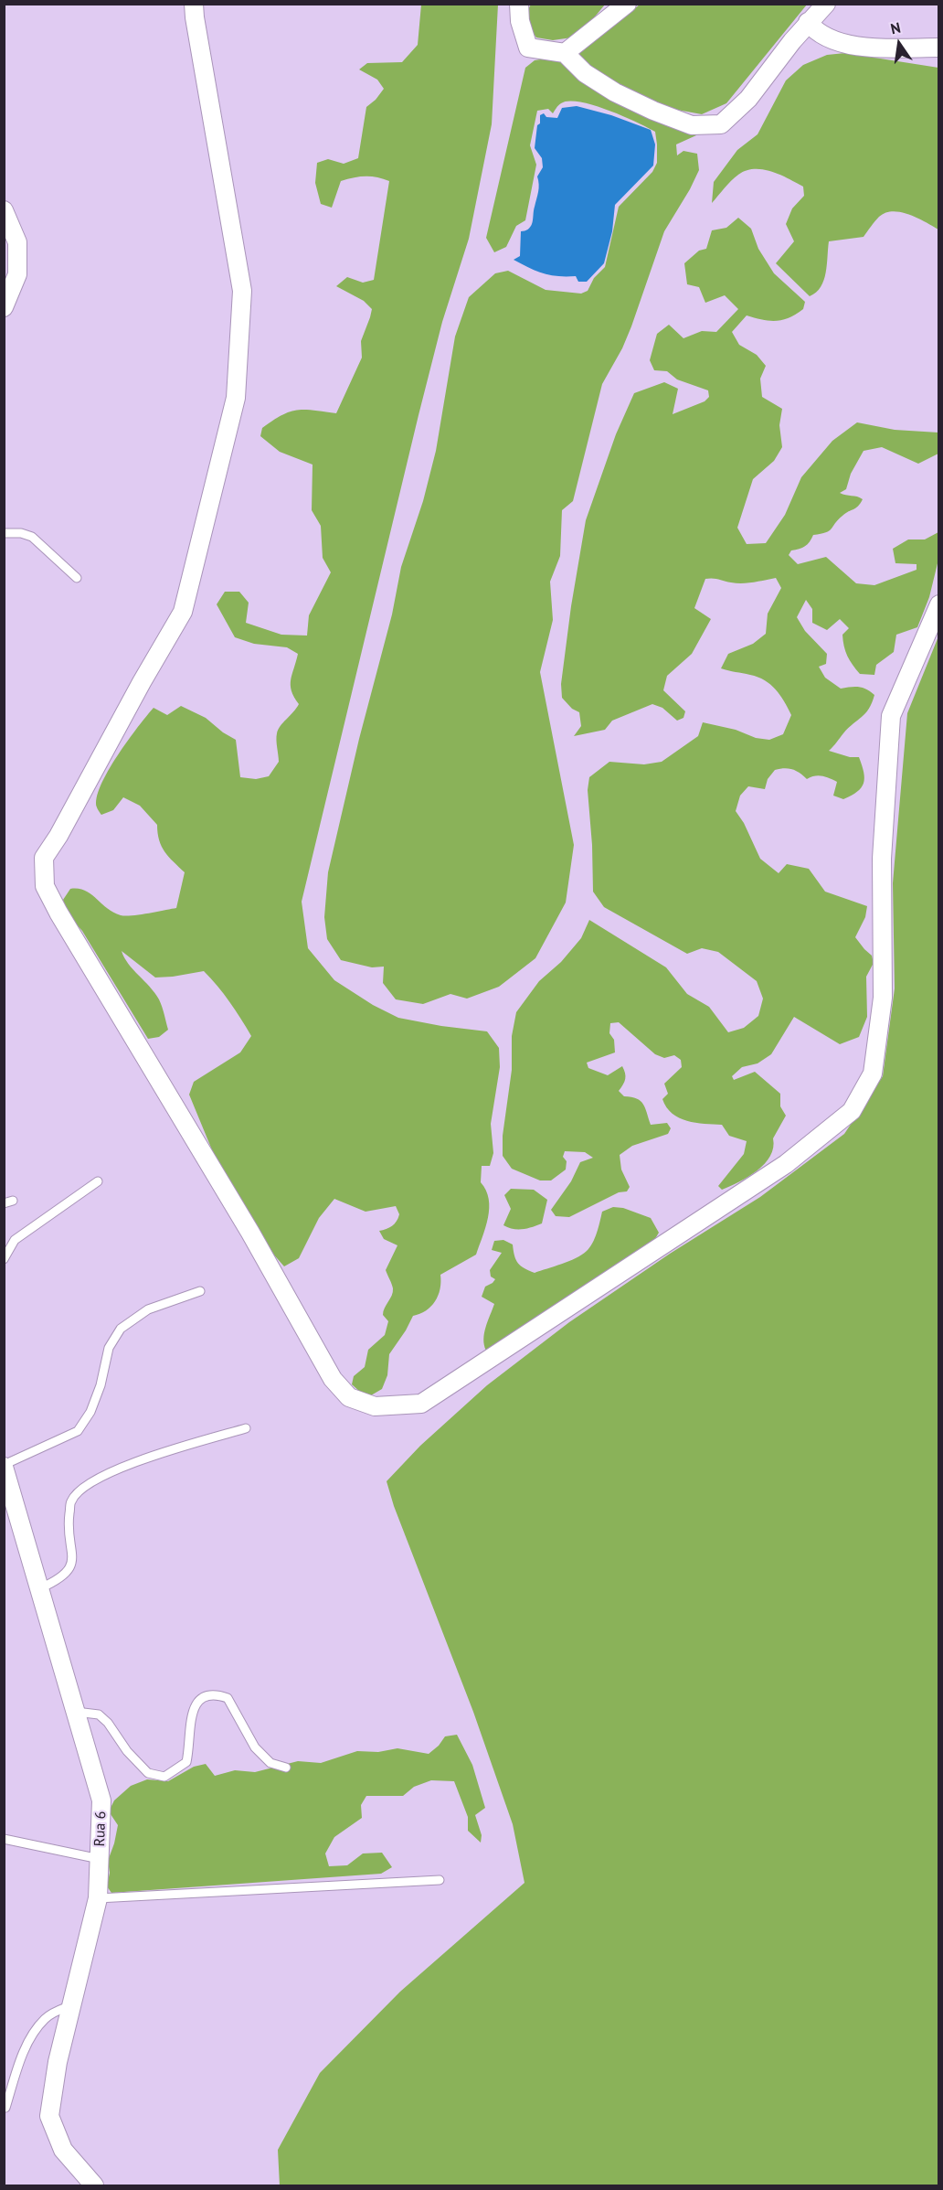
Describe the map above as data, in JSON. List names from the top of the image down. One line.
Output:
{"streets":{"street":["Rua 6"]},"north":"top"}
